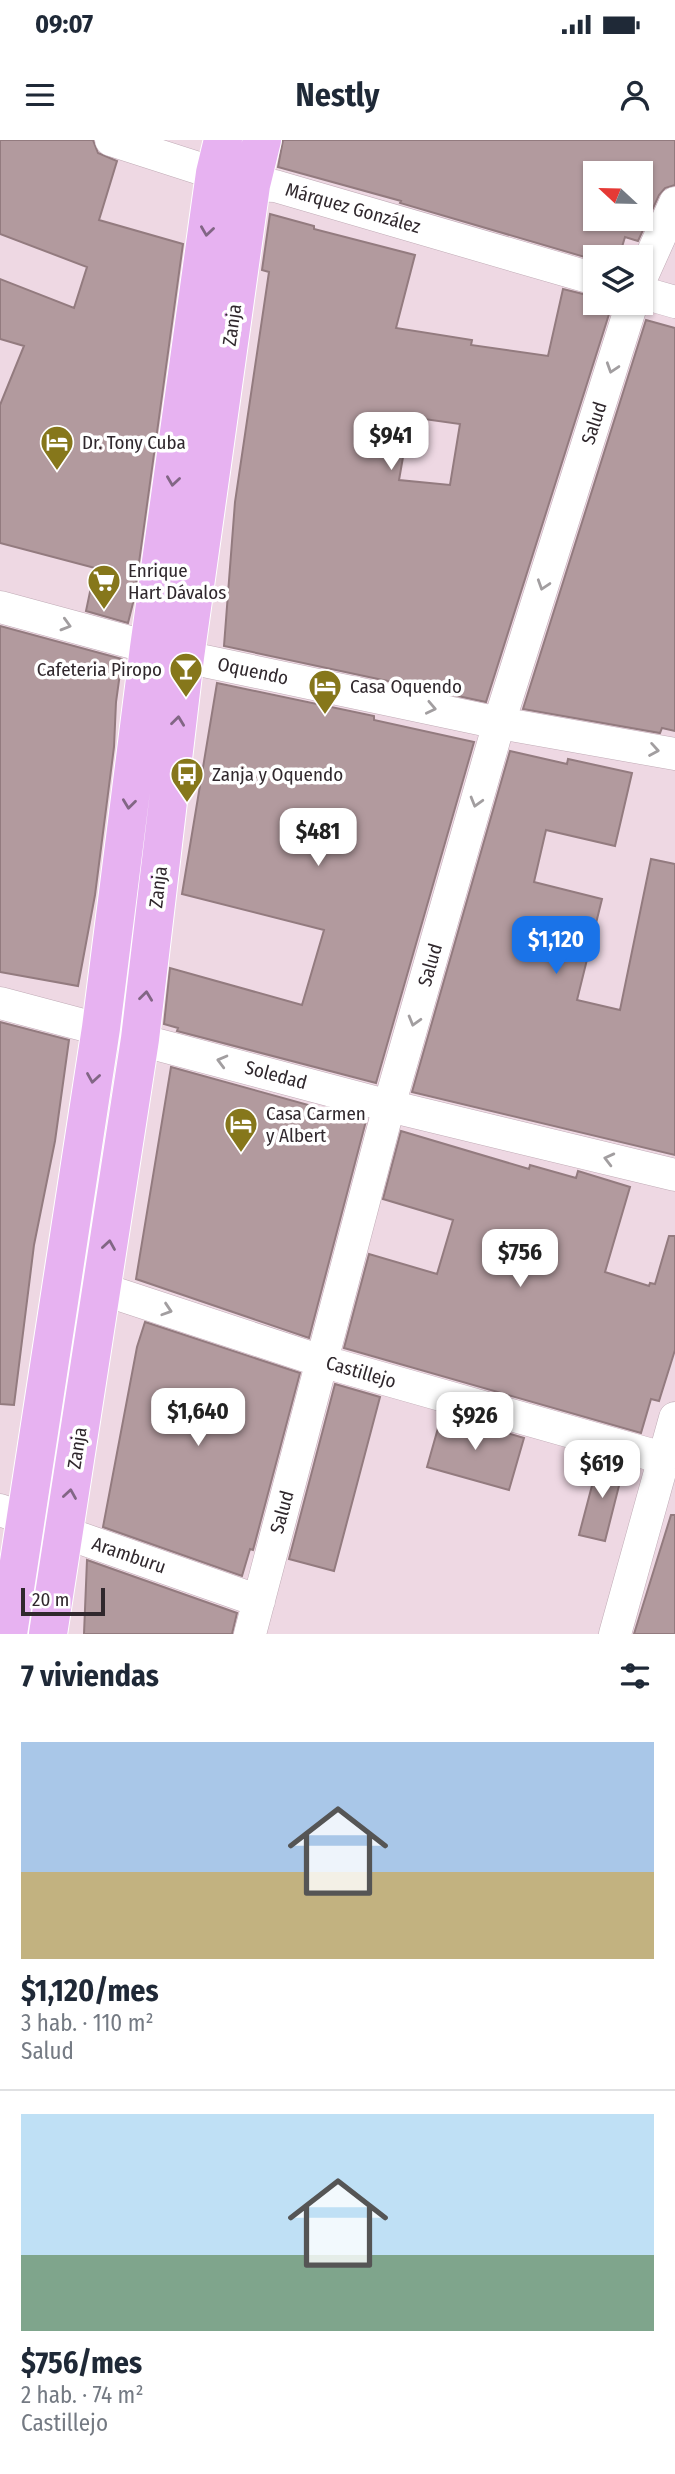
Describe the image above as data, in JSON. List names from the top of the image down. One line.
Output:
{"streets":{"main road":["Zanja"],"street":["Márquez González","Salud","Oquendo","Soledad","Castillejo","Aramburu"]},"crossings":[["Márquez González","Zanja"],["Zanja","Oquendo"],["Zanja","Soledad"],["Zanja","Castillejo"],["Zanja","Aramburu"],["Salud","Oquendo"],["Salud","Soledad"],["Salud","Castillejo"],["Salud","Aramburu"]],"one_way":["Salud","Oquendo","Soledad","Castillejo"],"places":{"hotel":["Dr. Tony Cuba","Casa Oquendo","Casa Carmen y Albert"],"supermarket":["Enrique Hart Dávalos"],"bar":["Cafeteria Piropo"],"bus stop":["Zanja y Oquendo"]},"scale_bar":"20 m","north":"left","page":{"status":"09:07","header":"Nestly","price":["$941","$481","$1,120","$756","$1,640","$926","$619"],"scale":"20 m","heading":"7 viviendas","list":[{"name":"$1,120/mes","note":"3 hab. · 110 m² · Salud"},{"name":"$756/mes","note":"2 hab. · 74 m² · Castillejo"}]}}
